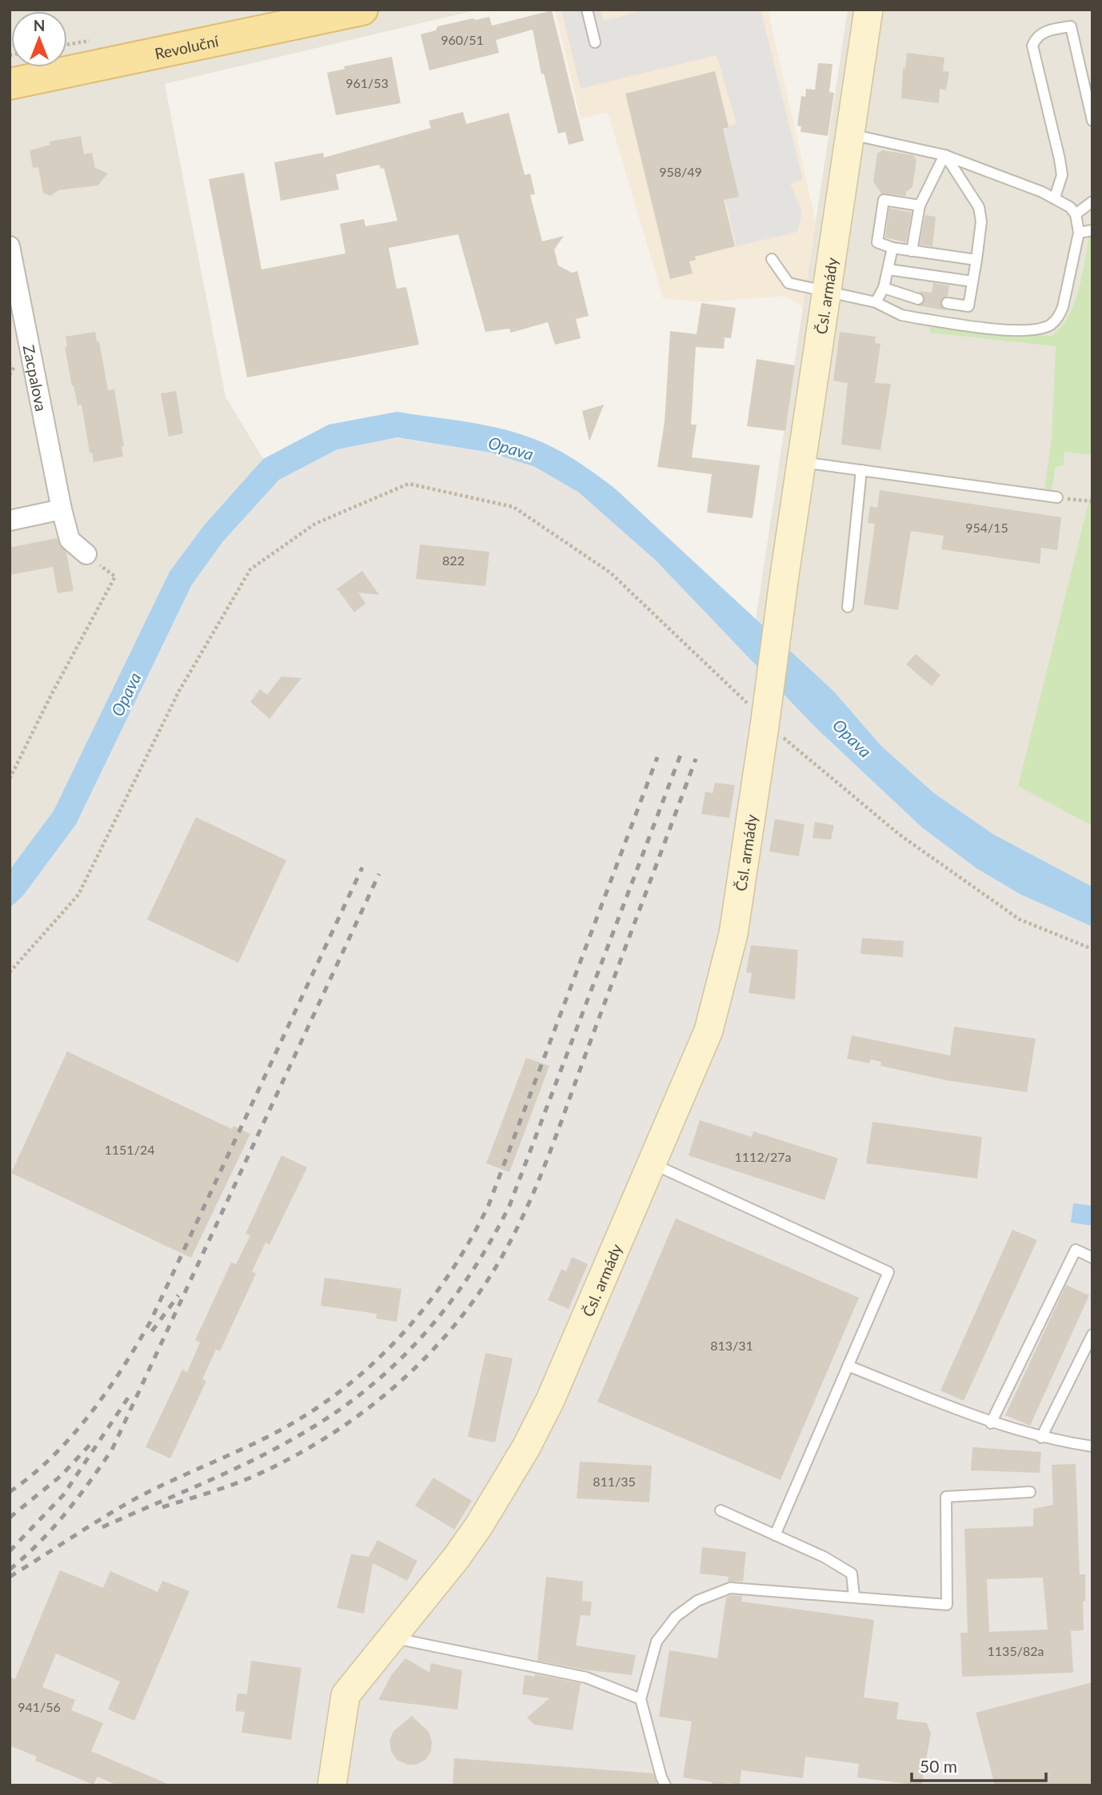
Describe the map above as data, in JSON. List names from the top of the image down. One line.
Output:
{"streets":{"main road":["Revoluční","Čsl. armády"],"street":["Zacpalova"]},"water":["Opava"],"house_numbers":["960/51","961/53","958/49","954/15","822","1151/24","1112/27a","813/31","811/35","1135/82a","941/56"],"scale_bar":"50 m","north":"top"}
